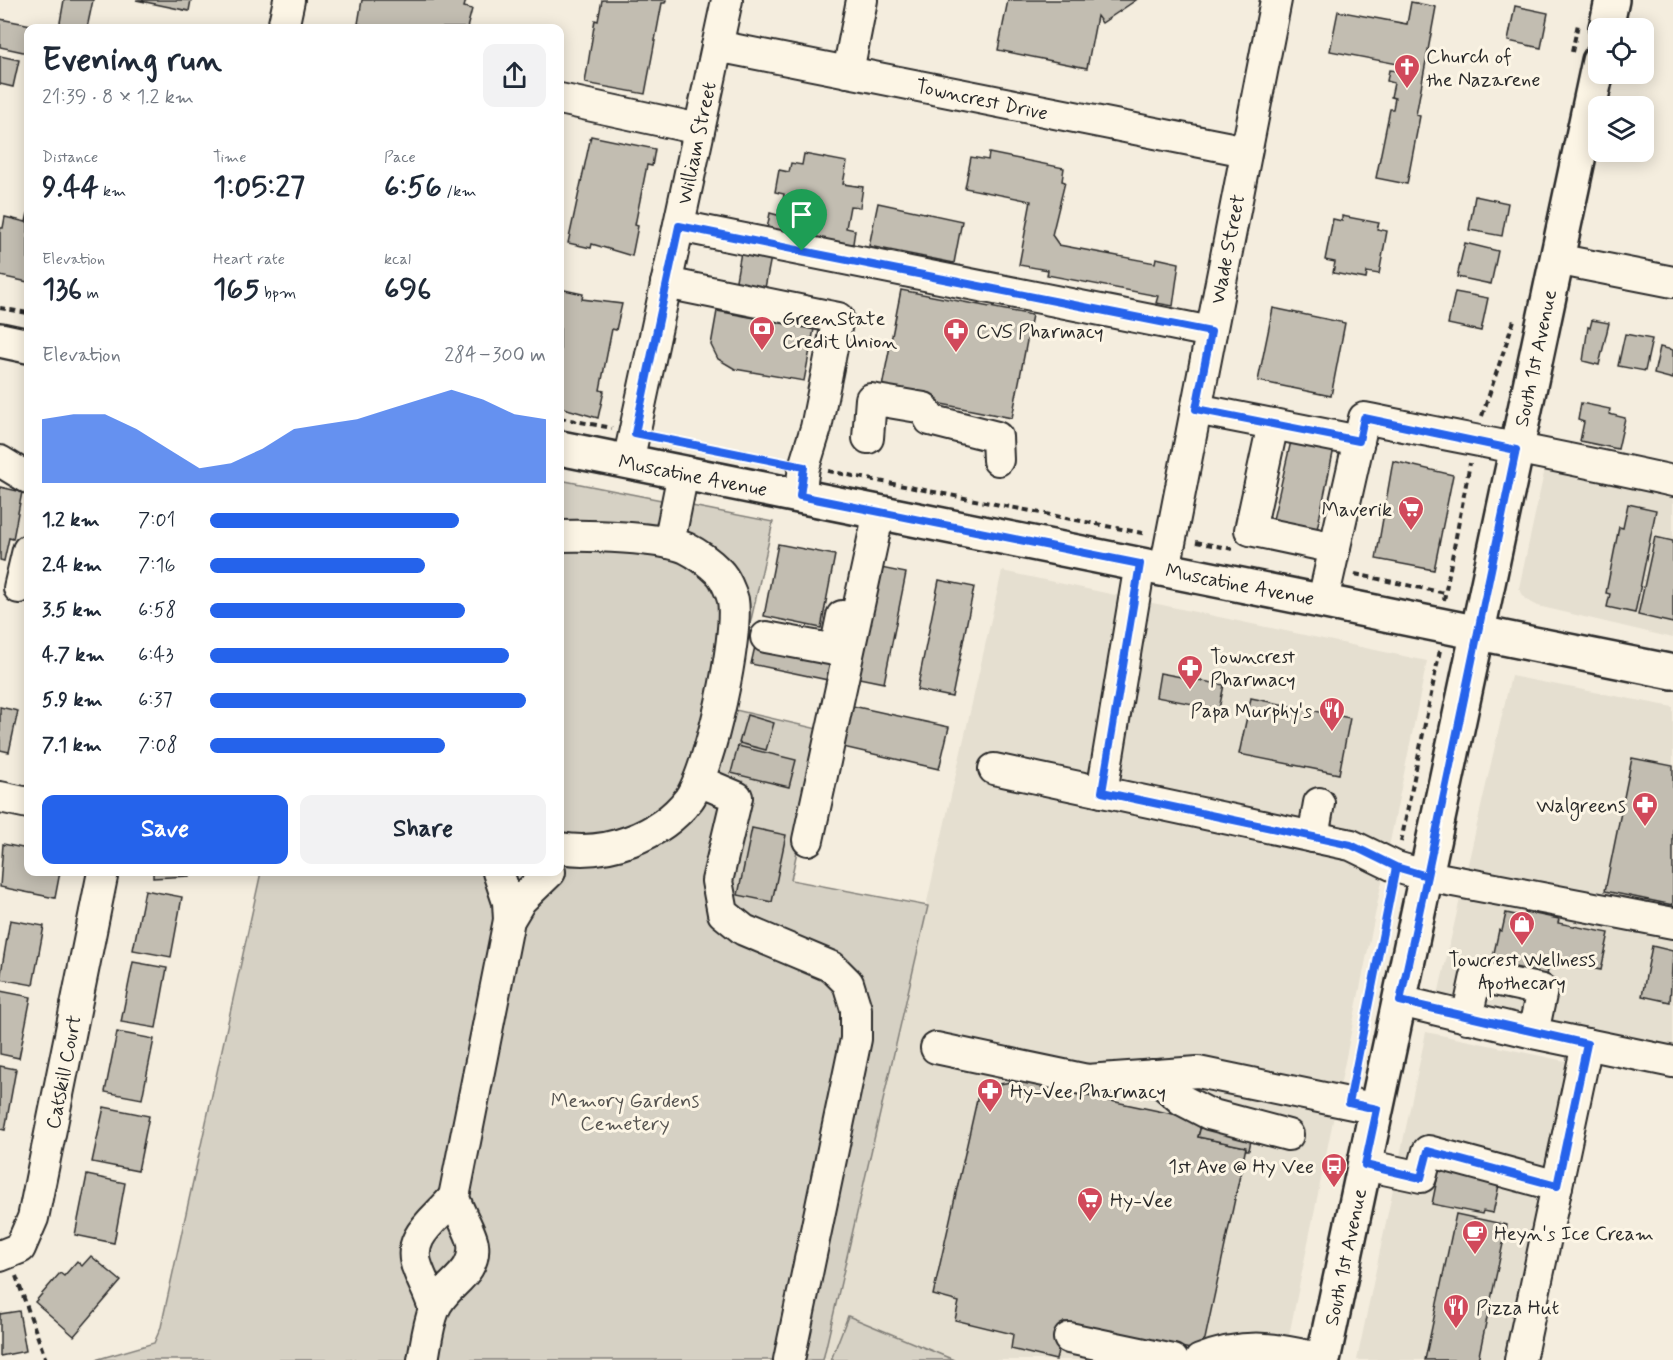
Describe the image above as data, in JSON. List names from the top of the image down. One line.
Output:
{"streets":{"main road":["South 1st Avenue","Muscatine Avenue"],"street":["Towncrest Drive","William Street","Wade Street","Catskill Court"]},"crossings":[["Towncrest Drive","William Street"],["Towncrest Drive","Wade Street"],["William Street","Muscatine Avenue"],["Wade Street","Muscatine Avenue"],["South 1st Avenue","Muscatine Avenue"]],"parks":["Memory Gardens Cemetery"],"places":{"church":["Church of the Nazarene"],"bank":["GreenState Credit Union"],"pharmacy":["CVS Pharmacy","Towncrest Pharmacy","Walgreens","Hy-Vee Pharmacy"],"supermarket":["Maverik","Hy-Vee"],"restaurant":["Papa Murphy's","Pizza Hut"],"shop":["Towcrest Wellness Apothecary"],"bus stop":["1st Ave @ Hy Vee"],"cafe":["Heyn's Ice Cream"]},"page":{"heading":["Evening run","21:39 · 8 × 1.2 km"],"stats":[["Distance","9.44 km"],["Time","1:05:27"],["Pace","6:56 /km"],["Elevation","136 m"],["Heart rate","165 bpm"],["kcal","696"]],"chart":["Elevation","284–300 m"],"list":[{"name":"1.2 km","note":"7:01"},{"name":"2.4 km","note":"7:16"},{"name":"3.5 km","note":"6:58"},{"name":"4.7 km","note":"6:43"},{"name":"5.9 km","note":"6:37"},{"name":"7.1 km","note":"7:08"}],"buttons":["Save","Share"]}}
